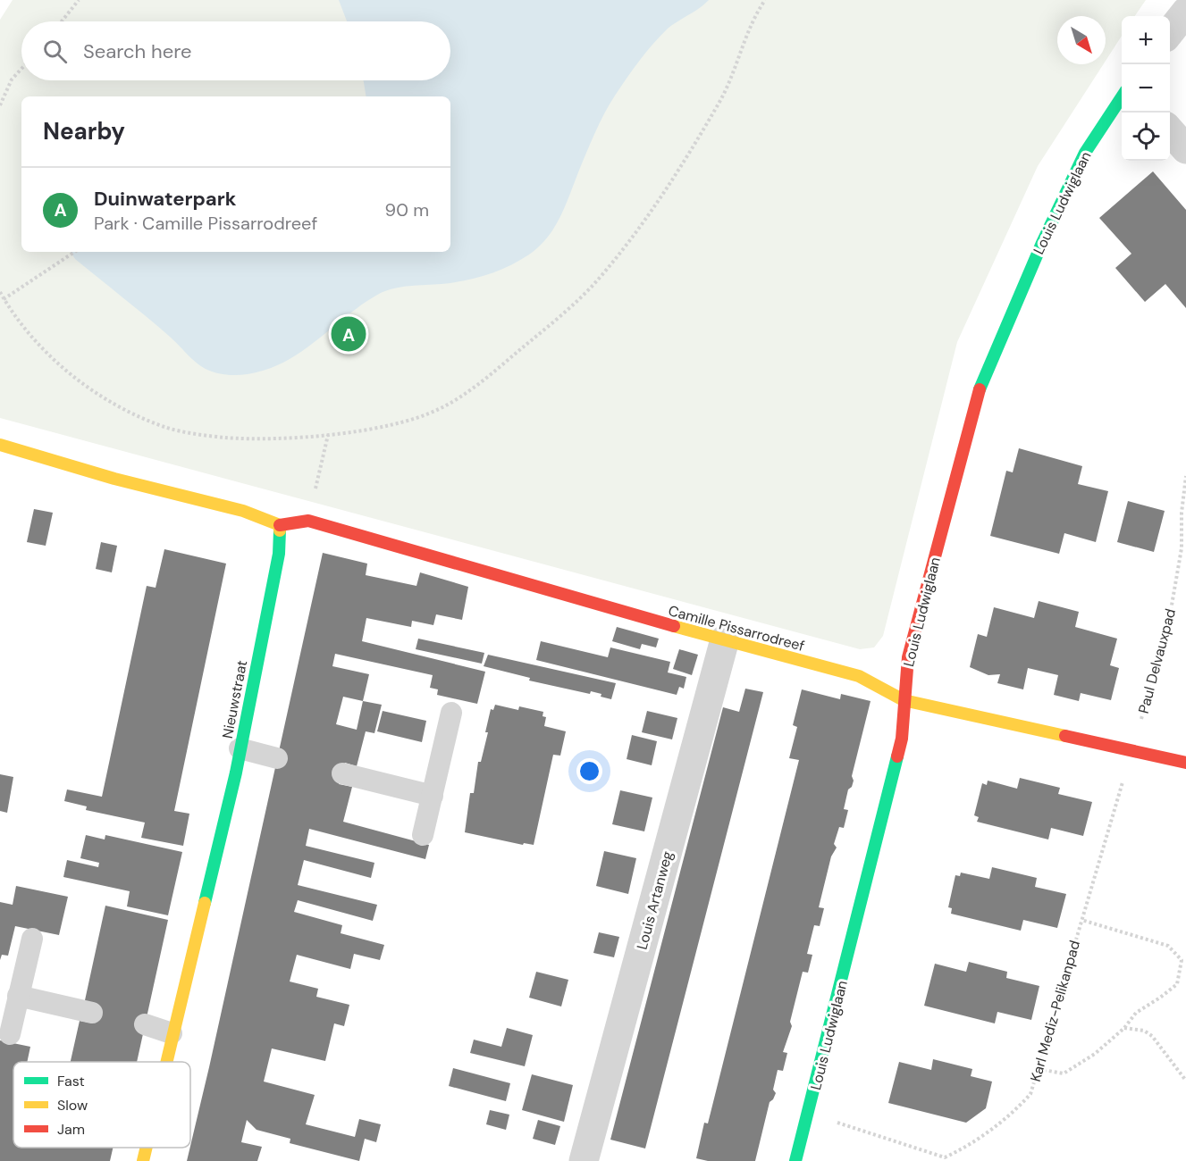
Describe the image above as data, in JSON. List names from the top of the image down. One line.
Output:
{"streets":{"street":["Louis Ludwiglaan","Camille Pissarrodreef","Nieuwstraat","Louis Artanweg"],"path":["Paul Delvauxpad","Karl Mediz-Pelikanpad"]},"crossings":[["Louis Ludwiglaan","Camille Pissarrodreef"],["Louis Ludwiglaan","Karl Mediz-Pelikanpad"],["Camille Pissarrodreef","Paul Delvauxpad"],["Camille Pissarrodreef","Nieuwstraat"],["Camille Pissarrodreef","Louis Artanweg"],["Camille Pissarrodreef","Karl Mediz-Pelikanpad"],["Paul Delvauxpad","Karl Mediz-Pelikanpad"]],"legend":["Fast","Slow","Jam"],"north":"bottom right","page":{"map_buttons":["+","−"],"search":"Search here","heading":"Nearby","list":[{"mark":"A","name":"Duinwaterpark","note":"Park · Camille Pissarrodreef","value":"90 m"}],"pins":"A"}}
